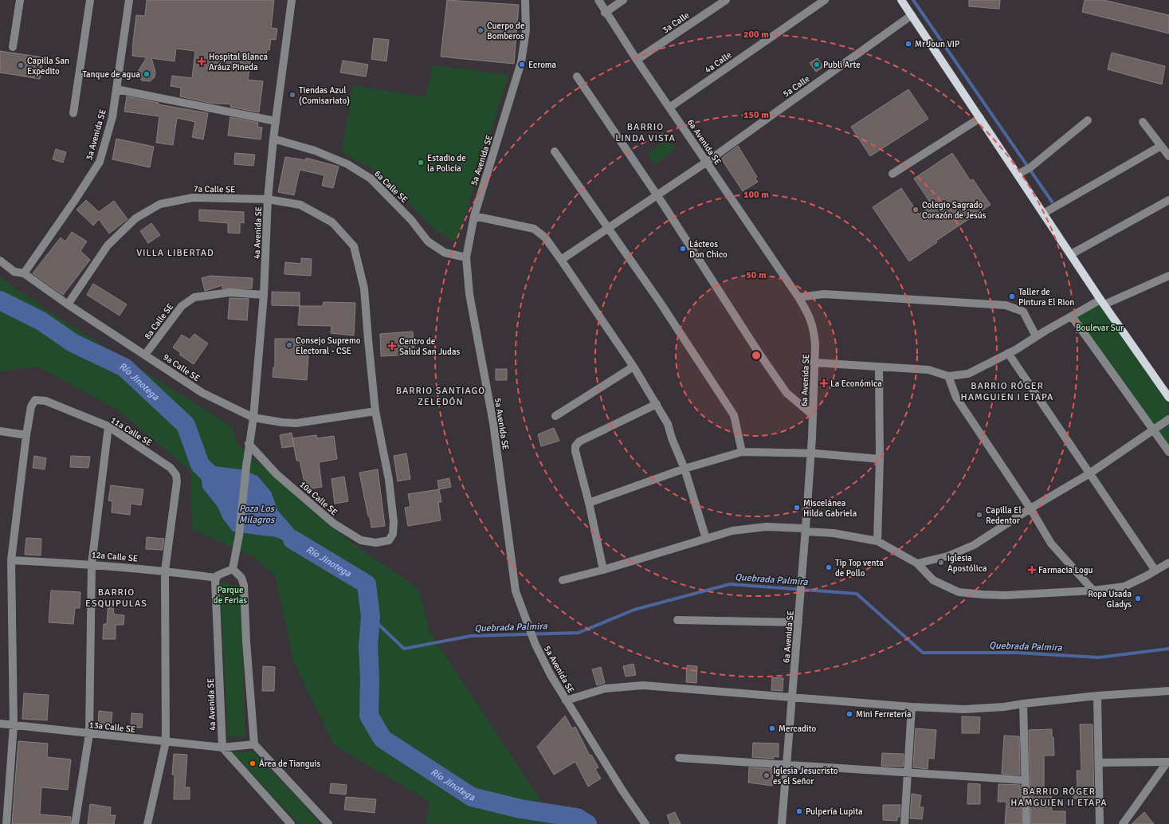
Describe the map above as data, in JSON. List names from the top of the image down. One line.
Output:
{"streets":{"street":["3a Calle","4a Calle","5a Calle","3a Avenida SE","6a Avenida SE","5a Avenida SE","6a Calle SE","7a Calle SE","4a Avenida SE","8a Calle SE","9a Calle SE","11a Calle SE","10a Calle SE","12a Calle SE","13a Calle SE"]},"crossings":[["3a Calle","6a Avenida SE"],["4a Calle","6a Avenida SE"],["5a Calle","6a Avenida SE"],["3a Avenida SE","9a Calle SE"],["5a Avenida SE","6a Calle SE"],["6a Calle SE","4a Avenida SE"],["7a Calle SE","4a Avenida SE"],["7a Calle SE","9a Calle SE"],["7a Calle SE","10a Calle SE"],["4a Avenida SE","8a Calle SE"],["4a Avenida SE","9a Calle SE"],["4a Avenida SE","10a Calle SE"],["4a Avenida SE","12a Calle SE"],["4a Avenida SE","13a Calle SE"],["8a Calle SE","9a Calle SE"],["9a Calle SE","10a Calle SE"],["11a Calle SE","12a Calle SE"]],"districts":["BARRIO LINDA VISTA","VILLA LIBERTAD","BARRIO RÓGER HAMGUIEN I ETAPA","BARRIO SANTIAGO ZELEDÓN","BARRIO ESQUIPULAS","BARRIO RÓGER HAMGUIEN II ETAPA"],"water":["Río Jinotega","Poza Los Milagros","Quebrada Palmira"],"parks":["Boulevar Sur","Parque de Ferias"],"places":{"other":["Cuerpo de Bomberos","Mr Joun VIP","Ecroma","Publi Arte","Capilla San Expedito","Tanque de agua","Tiendas Azul (Comisariato)","Estadio de la Policía","Colegio Sagrado Corazón de Jesús","Lácteos Don Chico","Taller de Pintura El Rion","Consejo Supremo Electoral - CSE","Miscelánea Hilda Gabriela","Capilla El Redentor","iglesia Apostólica","Tip Top venta de Pollo","Ropa Usada Gladys","Mini Ferretería","Mercadito","Área de Tianguis","Iglesia Jesucristo es el Señor","Pulpería Lupita"],"health":["Hospital Blanca Aráuz Pineda","Centro de Salud San Judas","La Económica","Farmacia Logu"]},"rings":["200 m","150 m","100 m","50 m"]}
